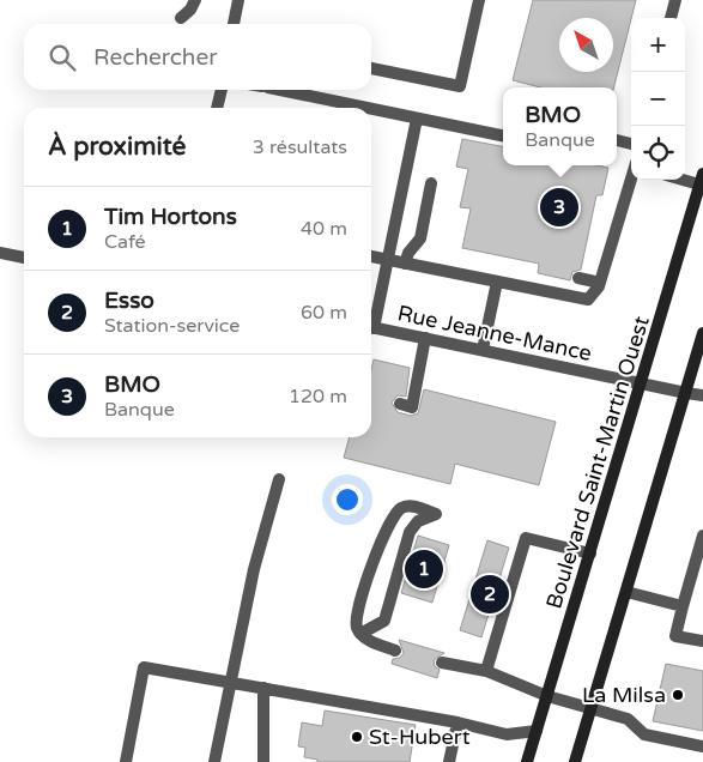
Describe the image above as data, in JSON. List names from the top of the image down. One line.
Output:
{"streets":{"main road":["Boulevard Saint-Martin Ouest"],"street":["Rue Jeanne-Mance"]},"crossings":[["Rue Jeanne-Mance","Boulevard Saint-Martin Ouest"]],"places":["La Milsa","St-Hubert"],"north":"top left","page":{"map_buttons":["+","−"],"search":"Rechercher","popup":["BMO","Banque"],"heading":["À proximité","3 résultats"],"pins":["3","1","2"],"list":[{"mark":"1","name":"Tim Hortons","note":"Café","value":"40 m"},{"mark":"2","name":"Esso","note":"Station-service","value":"60 m"},{"mark":"3","name":"BMO","note":"Banque","value":"120 m"}]}}
